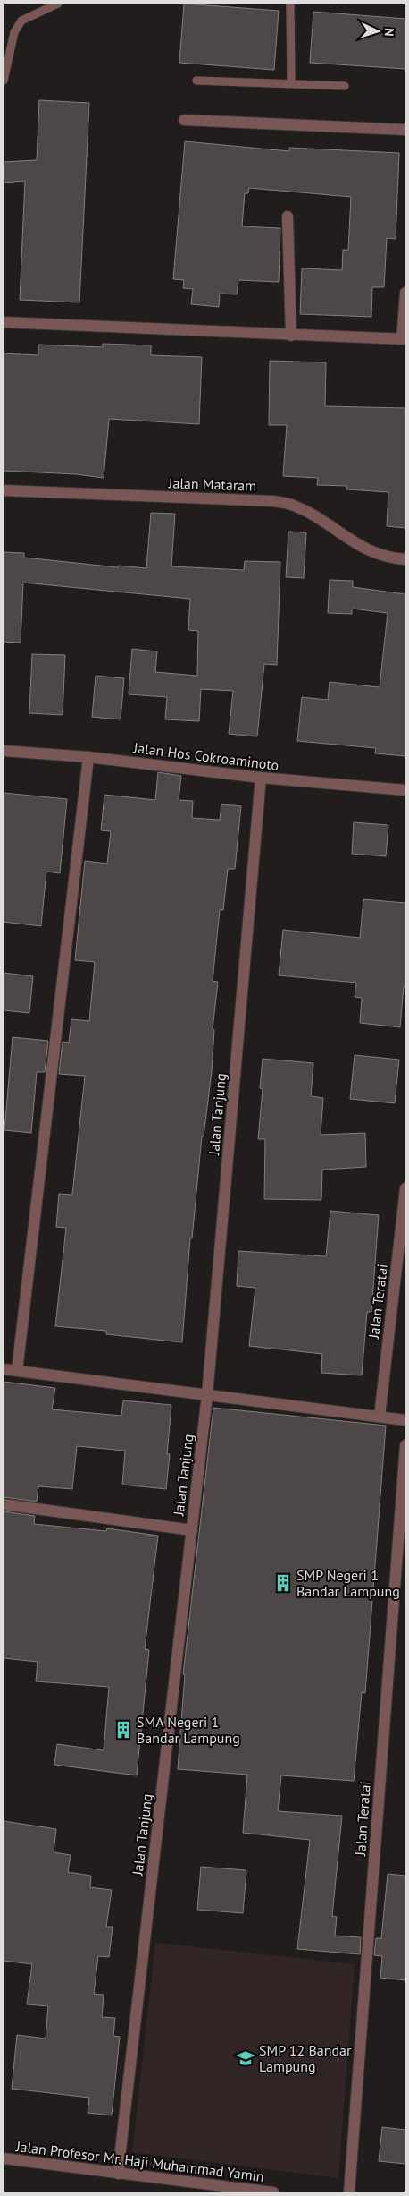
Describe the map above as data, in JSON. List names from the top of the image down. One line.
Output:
{"streets":{"street":["Jalan Mataram","Jalan Hos Cokroaminoto","Jalan Tanjung","Jalan Teratai","Jalan Profesor Mr. Haji Muhammad Yamin"]},"crossings":[["Jalan Hos Cokroaminoto","Jalan Tanjung"],["Jalan Tanjung","Jalan Profesor Mr. Haji Muhammad Yamin"]],"places":{"building":["SMP Negeri 1 Bandar Lampung","SMA Negeri 1 Bandar Lampung"],"school or university":["SMP 12 Bandar Lampung"]},"north":"right"}
